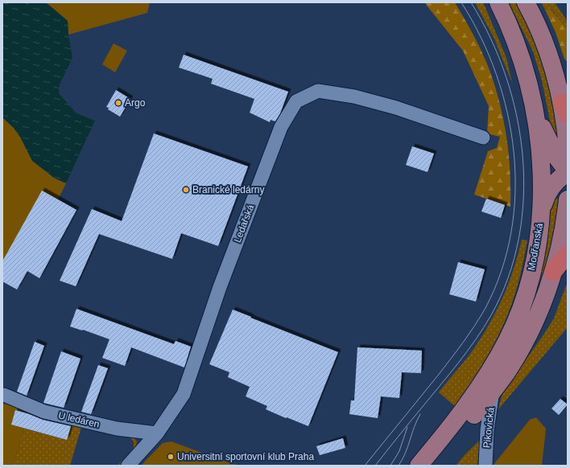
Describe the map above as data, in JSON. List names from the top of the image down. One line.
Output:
{"streets":{"main road":["Modřanská"],"street":["Ledařská","U ledáren","Pikovická"]},"crossings":[["Ledařská","U ledáren"]],"places":["Argo","Branické ledárny","Universitní sportovní klub Praha"]}
